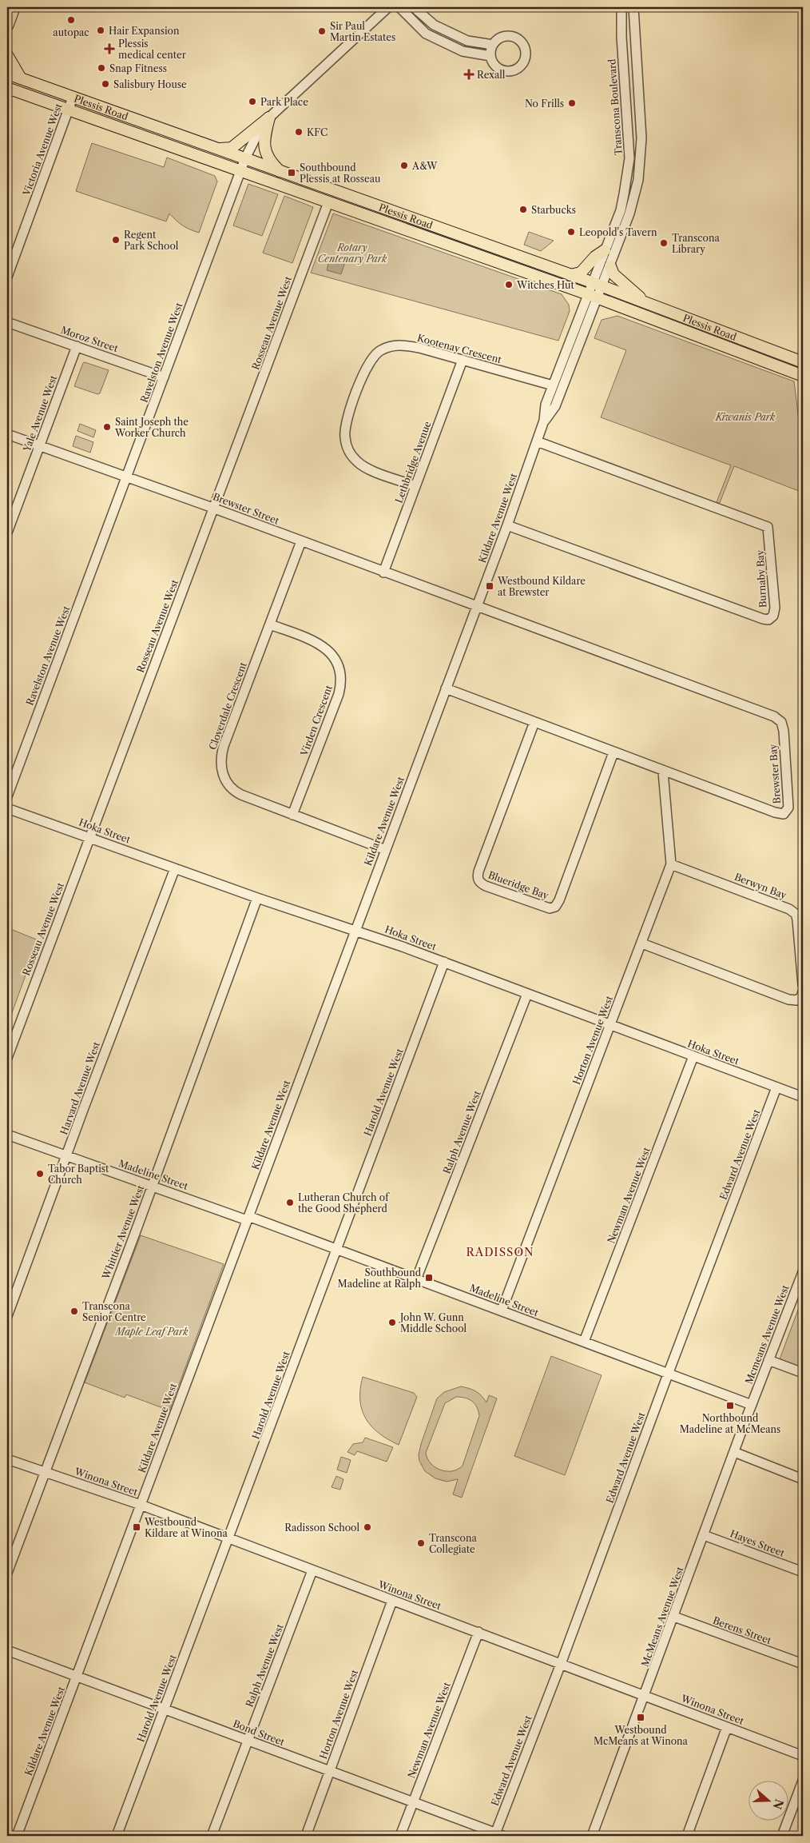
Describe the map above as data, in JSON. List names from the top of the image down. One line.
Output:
{"streets":{"main road":["Plessis Road"],"street":["Transcona Boulevard","Victoria Avenue West","Rosseau Avenue West","Moroz Street","Kootenay Crescent","Ravelston Avenue West","Yale Avenue West","Lethbridge Avenue","Brewster Street","Kildare Avenue West","Burnaby Bay","Cloverdale Crescent","Virden Crescent","Brewster Bay","Hoka Street","Blueridge Bay","Berwyn Bay","Horton Avenue West","Harvard Avenue West","Harold Avenue West","Ralph Avenue West","Edward Avenue West","Madeline Street","Newman Avenue West","Whittier Avenue West","Mcmeans Avenue West","Winona Street","Hayes Street","McMeans Avenue West","Berens Street","Bond Street"]},"crossings":[["Transcona Boulevard","Plessis Road"],["Transcona Boulevard","Kildare Avenue West"],["Plessis Road","Victoria Avenue West"],["Plessis Road","Rosseau Avenue West"],["Plessis Road","Ravelston Avenue West"],["Plessis Road","Kildare Avenue West"],["Rosseau Avenue West","Brewster Street"],["Rosseau Avenue West","Hoka Street"],["Moroz Street","Ravelston Avenue West"],["Moroz Street","Yale Avenue West"],["Kootenay Crescent","Lethbridge Avenue"],["Kootenay Crescent","Kildare Avenue West"],["Ravelston Avenue West","Brewster Street"],["Yale Avenue West","Brewster Street"],["Lethbridge Avenue","Brewster Street"],["Brewster Street","Kildare Avenue West"],["Brewster Street","Cloverdale Crescent"],["Brewster Street","Brewster Bay"],["Kildare Avenue West","Burnaby Bay"],["Kildare Avenue West","Cloverdale Crescent"],["Kildare Avenue West","Brewster Bay"],["Kildare Avenue West","Hoka Street"],["Kildare Avenue West","Madeline Street"],["Kildare Avenue West","Winona Street"],["Kildare Avenue West","Bond Street"],["Cloverdale Crescent","Virden Crescent"],["Brewster Bay","Blueridge Bay"],["Brewster Bay","Horton Avenue West"],["Hoka Street","Horton Avenue West"],["Hoka Street","Harvard Avenue West"],["Hoka Street","Harold Avenue West"],["Hoka Street","Ralph Avenue West"],["Hoka Street","Edward Avenue West"],["Hoka Street","Newman Avenue West"],["Hoka Street","Whittier Avenue West"],["Berwyn Bay","Horton Avenue West"],["Horton Avenue West","Madeline Street"],["Horton Avenue West","Winona Street"],["Horton Avenue West","Bond Street"],["Harvard Avenue West","Madeline Street"],["Harold Avenue West","Madeline Street"],["Harold Avenue West","Winona Street"],["Harold Avenue West","Bond Street"],["Ralph Avenue West","Madeline Street"],["Ralph Avenue West","Winona Street"],["Ralph Avenue West","Bond Street"],["Edward Avenue West","Madeline Street"],["Edward Avenue West","Winona Street"],["Edward Avenue West","Bond Street"],["Madeline Street","Newman Avenue West"],["Madeline Street","Whittier Avenue West"],["Madeline Street","Mcmeans Avenue West"],["Madeline Street","McMeans Avenue West"],["Newman Avenue West","Winona Street"],["Newman Avenue West","Bond Street"],["Whittier Avenue West","Winona Street"],["Mcmeans Avenue West","McMeans Avenue West"],["Winona Street","McMeans Avenue West"],["Hayes Street","McMeans Avenue West"],["McMeans Avenue West","Berens Street"]],"districts":["RADISSON"],"parks":["Rotary Centenary Park","Kiwanis Park","Maple Leaf Park"],"places":{"other":["autopac","Hair Expansion","Sir Paul Martin Estates","Snap Fitness","Salisbury House","Park Place","No Frills","KFC","A&W","Starbucks","Leopold's Tavern","Regent Park School","Transcona Library","Witches Hut","Saint Joseph the Worker Church","Tabor Baptist Church","Lutheran Church of the Good Shepherd","Transcona Senior Centre","John W. Gunn Middle School","Radisson School","Transcona Collegiate"],"health":["Plessis medical center","Rexall"],"transit":["Southbound Plessis at Rosseau","Westbound Kildare at Brewster","Southbound Madeline at Ralph","Northbound Madeline at McMeans","Westbound Kildare at Winona","Westbound McMeans at Winona"]},"north":"right"}
